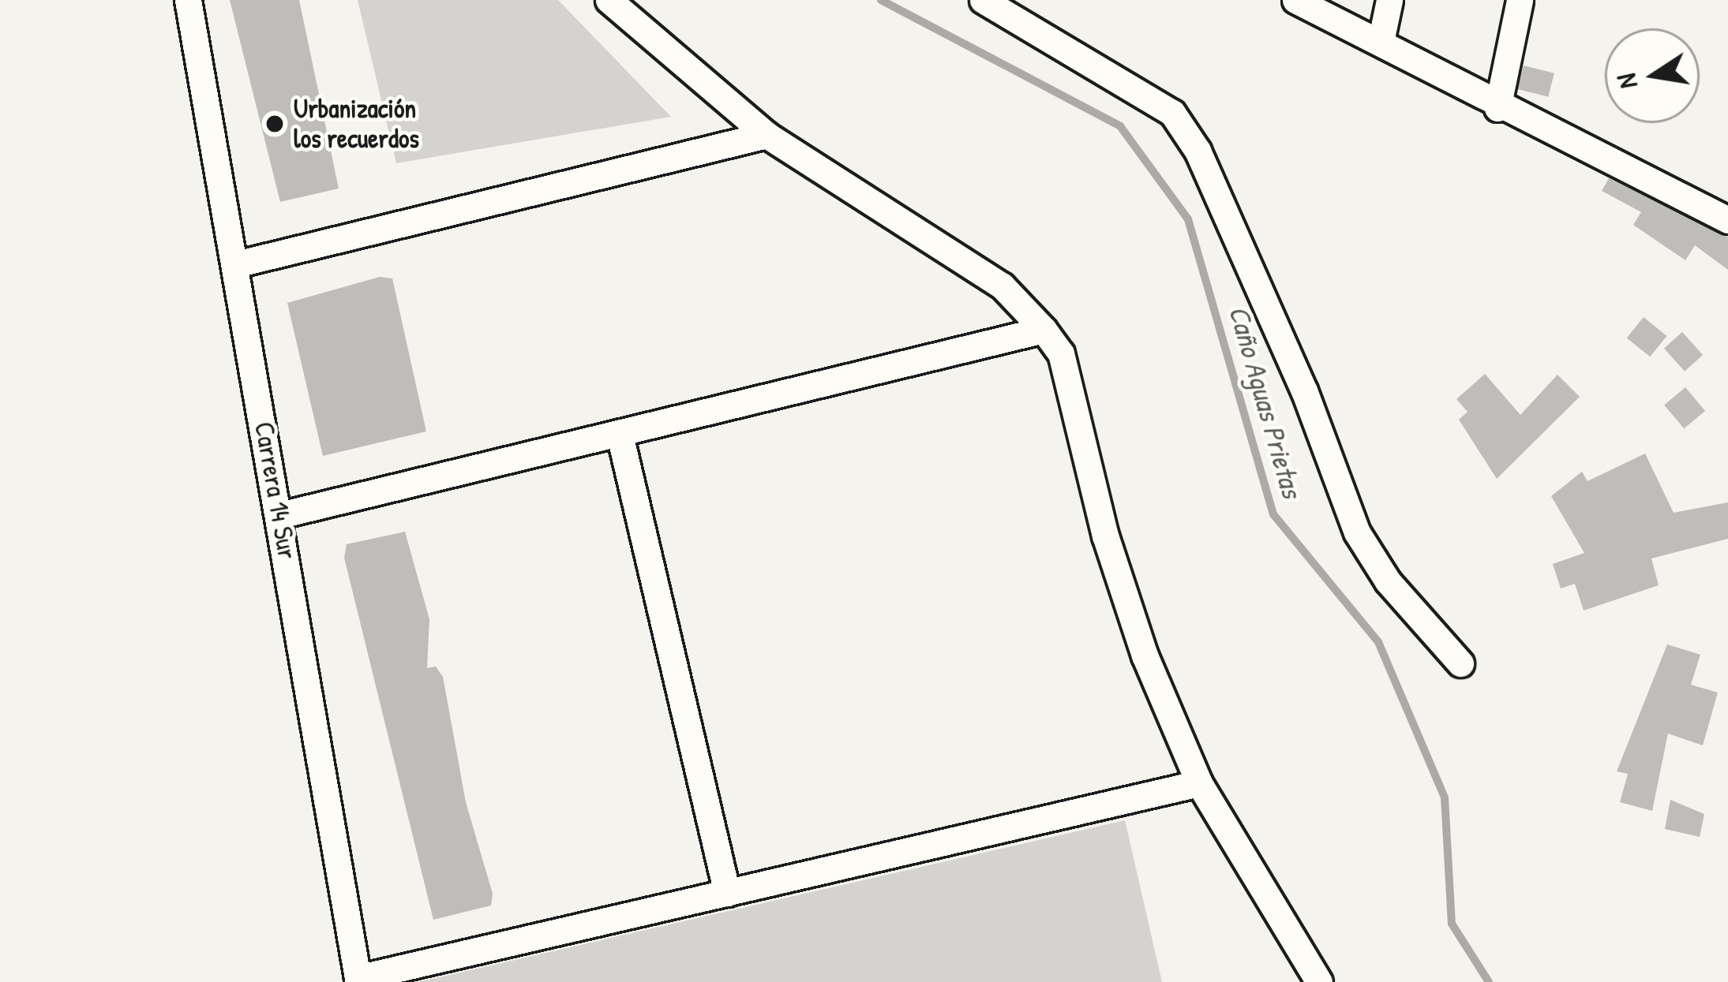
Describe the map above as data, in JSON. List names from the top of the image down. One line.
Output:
{"streets":{"street":["Carrera 14 Sur"]},"water":["Caño Aguas Prietas"],"places":["Urbanización los recuerdos"],"north":"left"}
